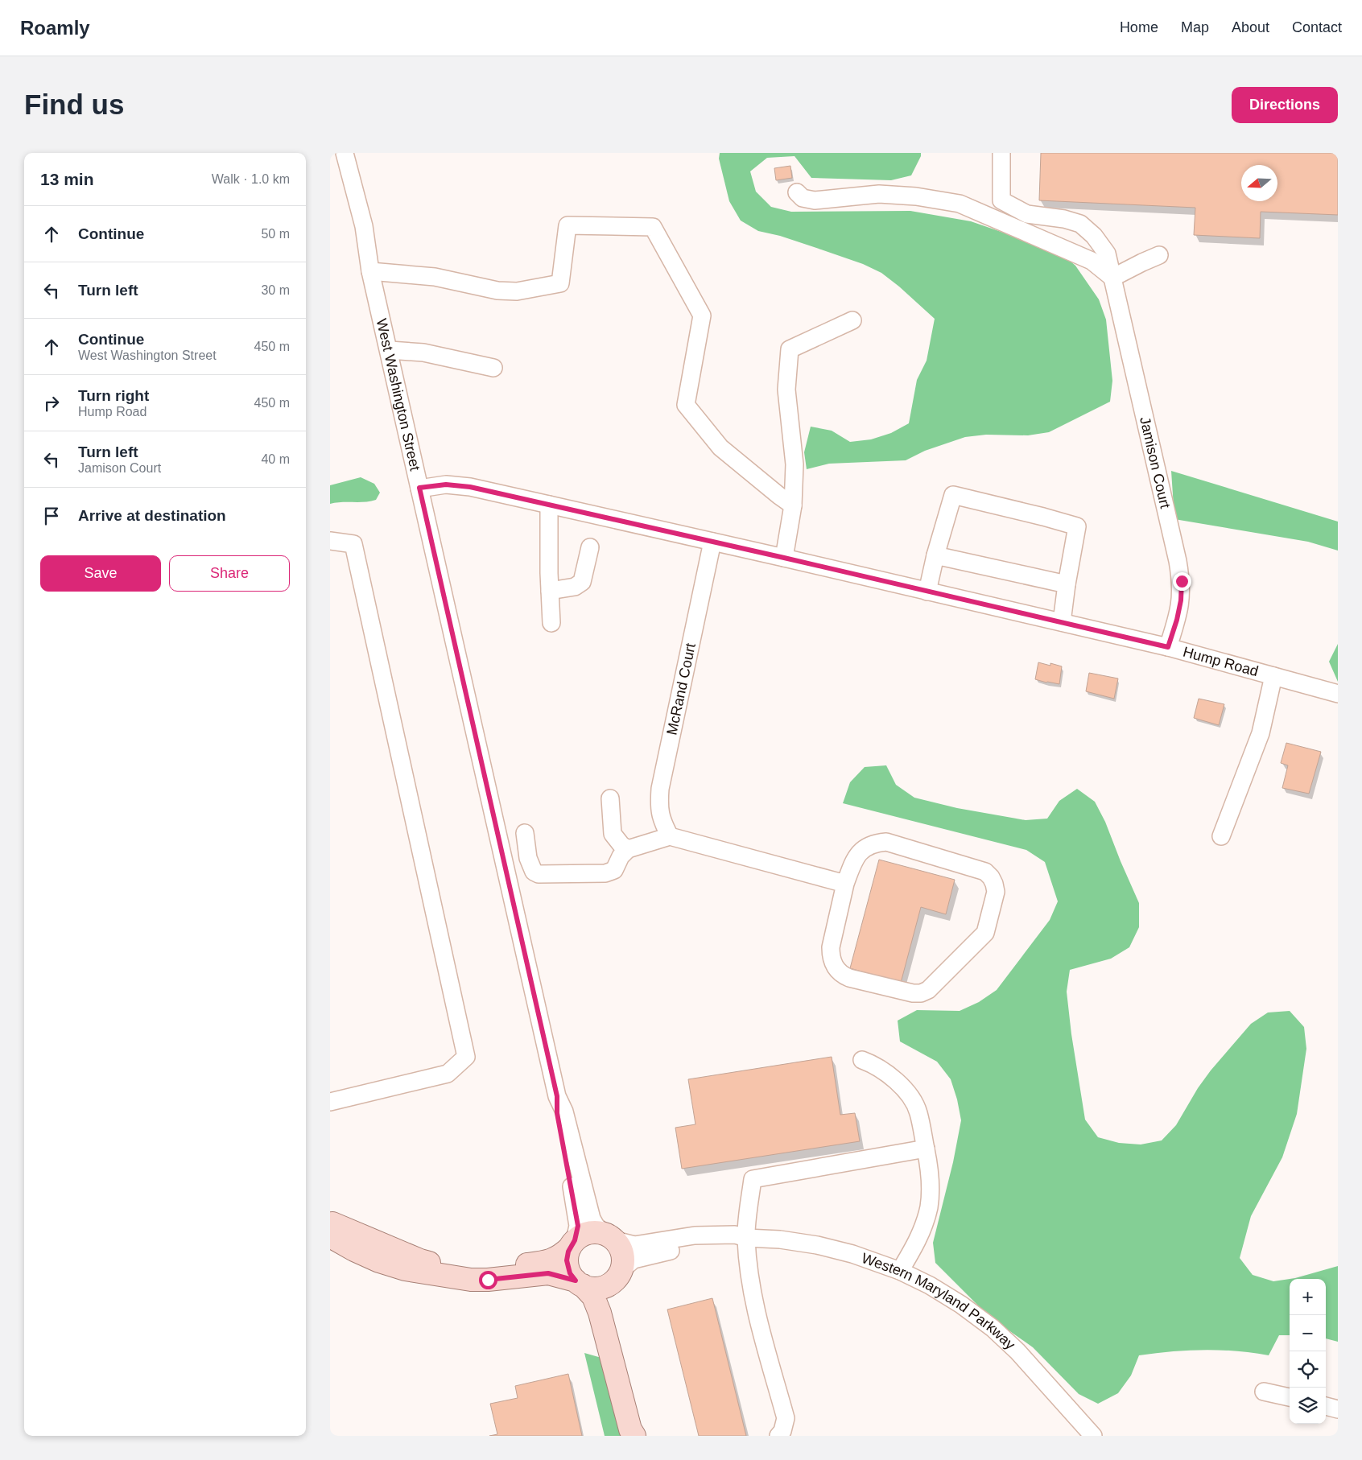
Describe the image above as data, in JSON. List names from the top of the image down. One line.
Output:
{"streets":{"street":["West Washington Street","Jamison Court","Hump Road","McRand Court","Western Maryland Parkway"]},"crossings":[["West Washington Street","Hump Road"],["West Washington Street","Western Maryland Parkway"],["Jamison Court","Hump Road"],["Hump Road","McRand Court"]],"north":"left","page":{"header":"Roamly","nav":["Home","Map","About","Contact"],"buttons":["Directions",["Save","Share"]],"title":"Find us","heading":["13 min","Walk · 1.0 km"],"list":[["Continue","50 m"],["Turn left","30 m"],["Continue","West Washington Street","450 m"],["Turn right","Hump Road","450 m"],["Turn left","Jamison Court","40 m"],"Arrive at destination"],"map_buttons":["+","−"]}}
